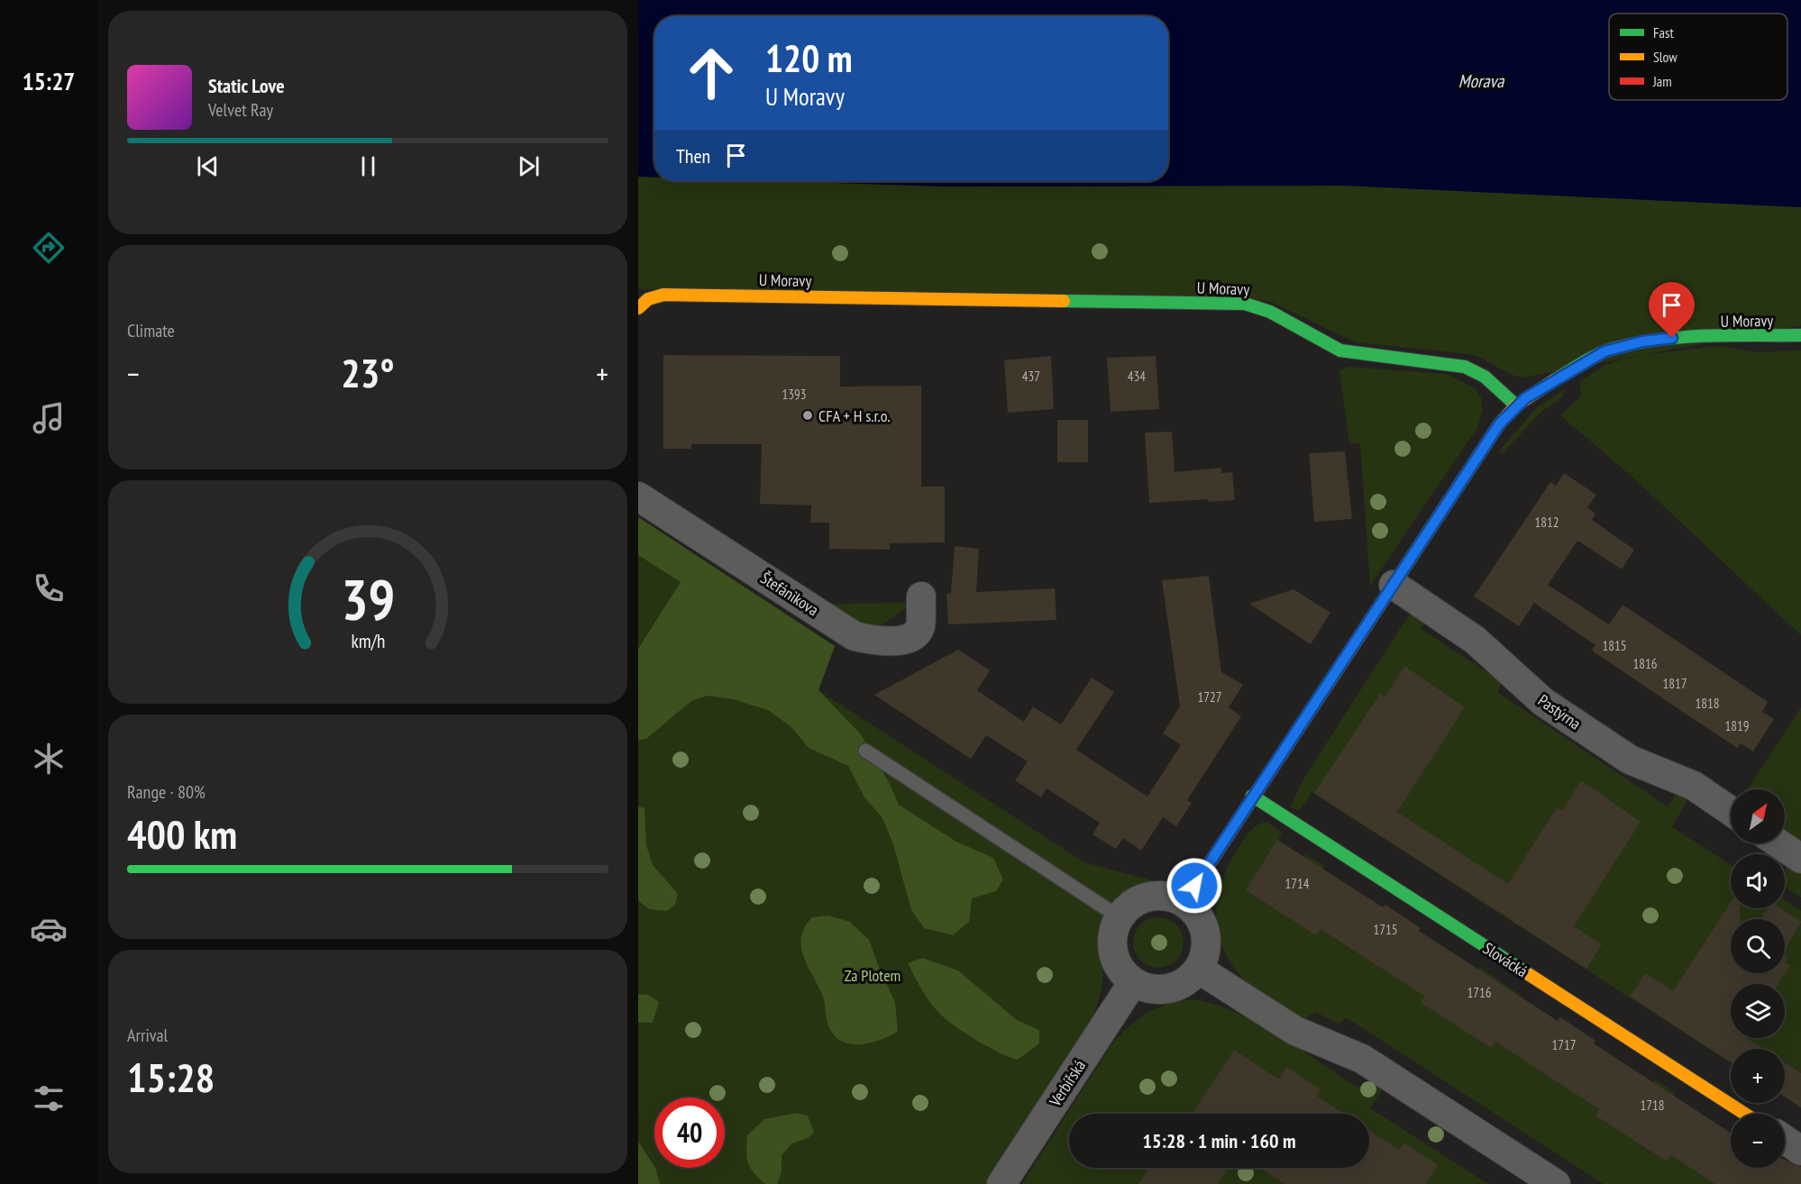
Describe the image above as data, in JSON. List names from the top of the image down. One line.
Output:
{"streets":{"street":["U Moravy","Štefánikova","Pastýrna","Slovácká","Verbířská"]},"water":["Morava"],"parks":["Za Plotem"],"places":["CFA + H s.r.o."],"house_numbers":["437","434","1393","1812","1815","1816","1817","1727","1818","1819","1714","1715","1716","1717","1718"],"legend":["Fast","Slow","Jam"],"north":"top right","page":{"tabs":"15:27","turn":["120 m","U Moravy"],"song":["Static Love","Velvet Ray"],"then":"Then","tile":["Climate",["Range · 80%","400 km"],["Arrival","15:28"]],"heat":["−","23°","+"],"map_buttons":["+","−"],"limit":"40","trip":"15:28 · 1 min · 160 m","gauge":["39","km/h"]}}
